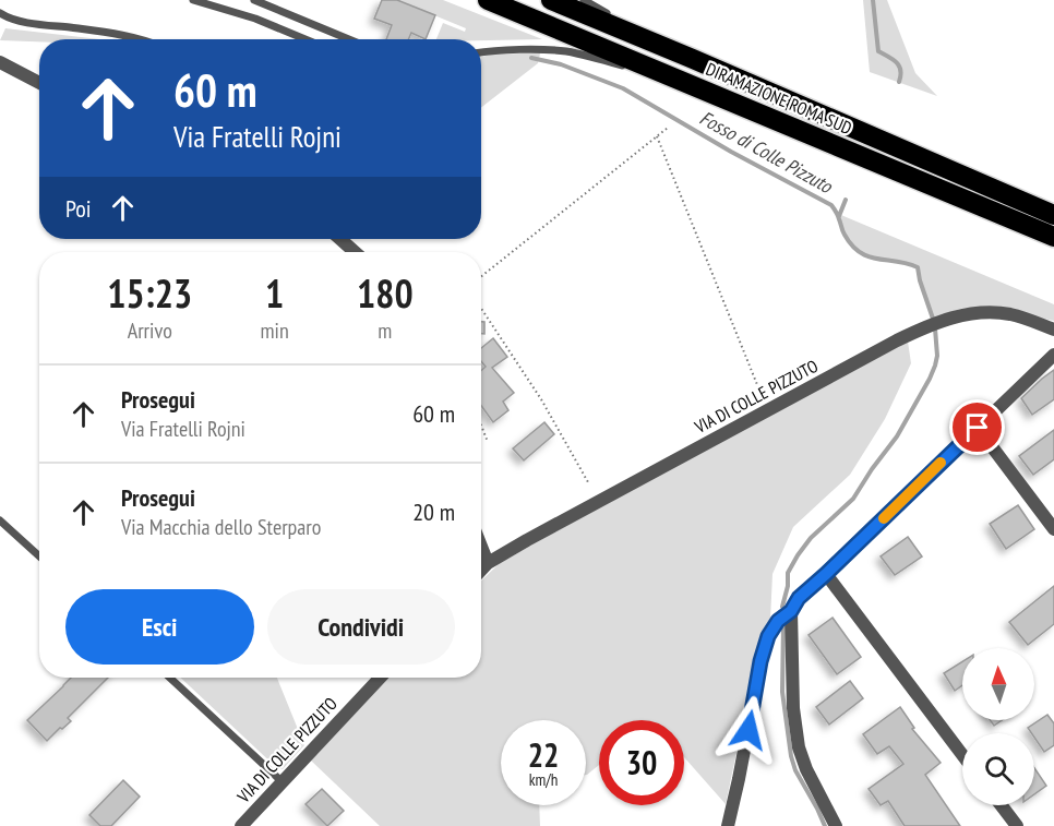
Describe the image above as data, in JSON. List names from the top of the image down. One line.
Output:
{"streets":{"highway":["DIRAMAZIONE ROMA SUD"],"street":["VIA DI COLLE PIZZUTO"]},"water":["Fosso di Colle Pizzuto"],"north":"top","page":{"turn":["60 m","Via Fratelli Rojni"],"then":"Poi","eta":["15:23","Arrivo","1","min","180","m"],"list":[{"name":"Prosegui","note":"Via Fratelli Rojni","value":"60 m"},{"name":"Prosegui","note":"Via Macchia dello Sterparo","value":"20 m"}],"buttons":["Esci","Condividi"],"speed":"22 km/h","limit":"30"}}
